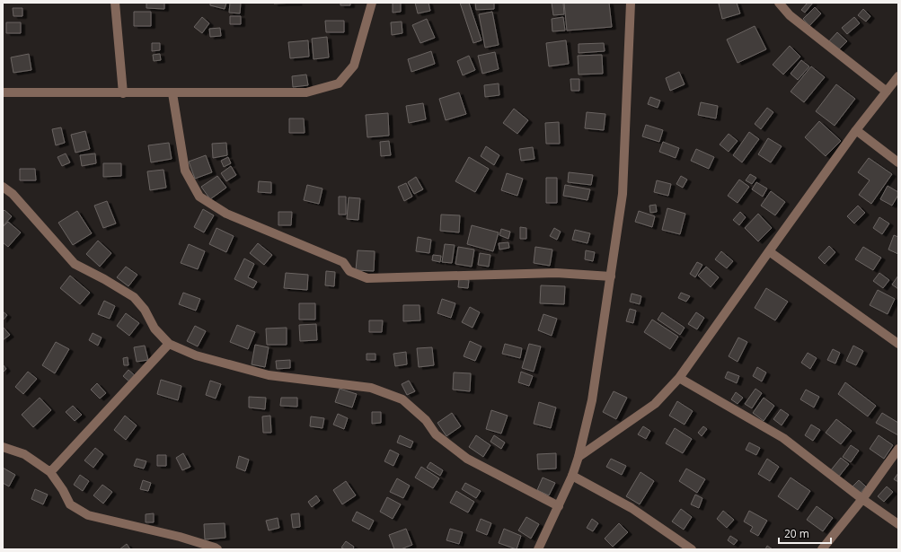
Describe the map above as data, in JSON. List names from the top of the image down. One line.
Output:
{"scale_bar":"20 m"}
